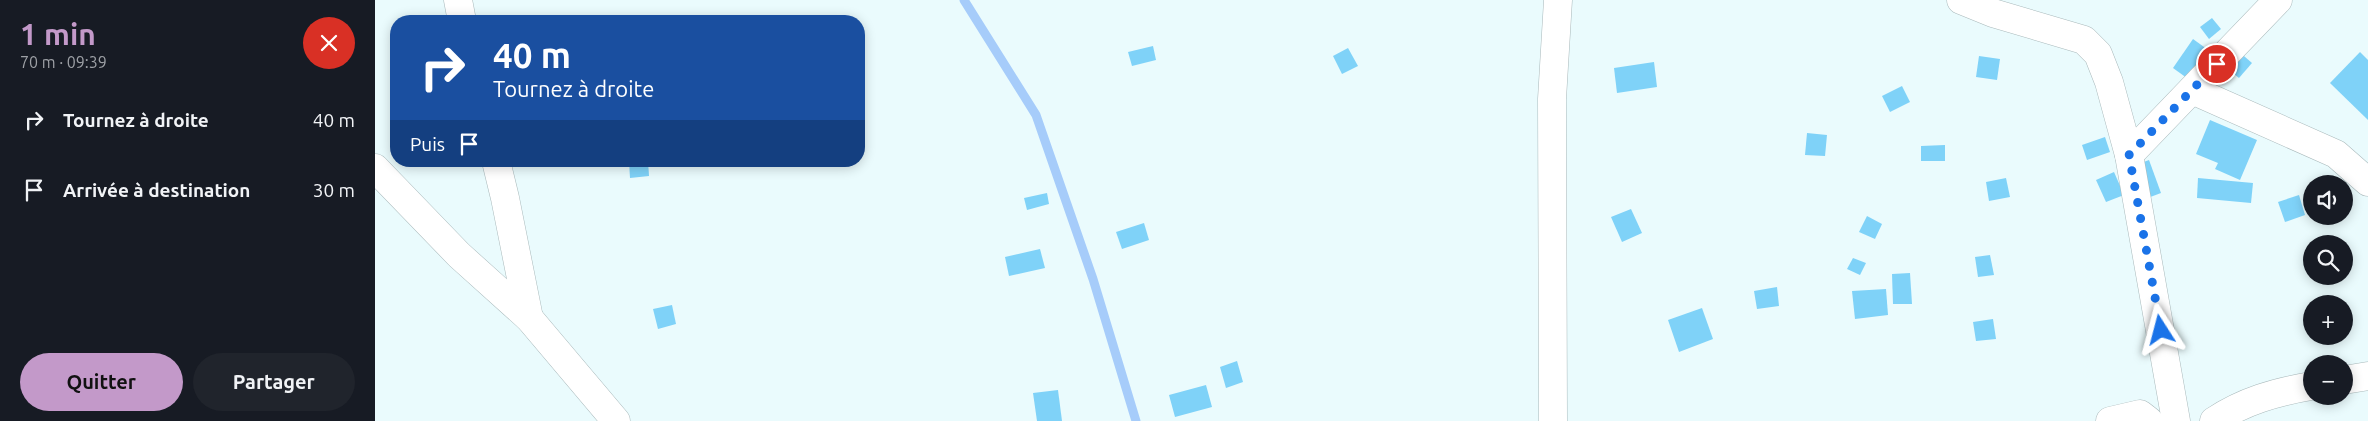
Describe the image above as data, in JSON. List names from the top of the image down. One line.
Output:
{"page":{"heading":["1 min","70 m · 09:39"],"turn":["40 m","Tournez à droite"],"list":[{"name":"Tournez à droite","value":"40 m"},{"name":"Arrivée à destination","value":"30 m"}],"then":"Puis","map_buttons":["+","−"],"buttons":["Quitter","Partager"]}}
